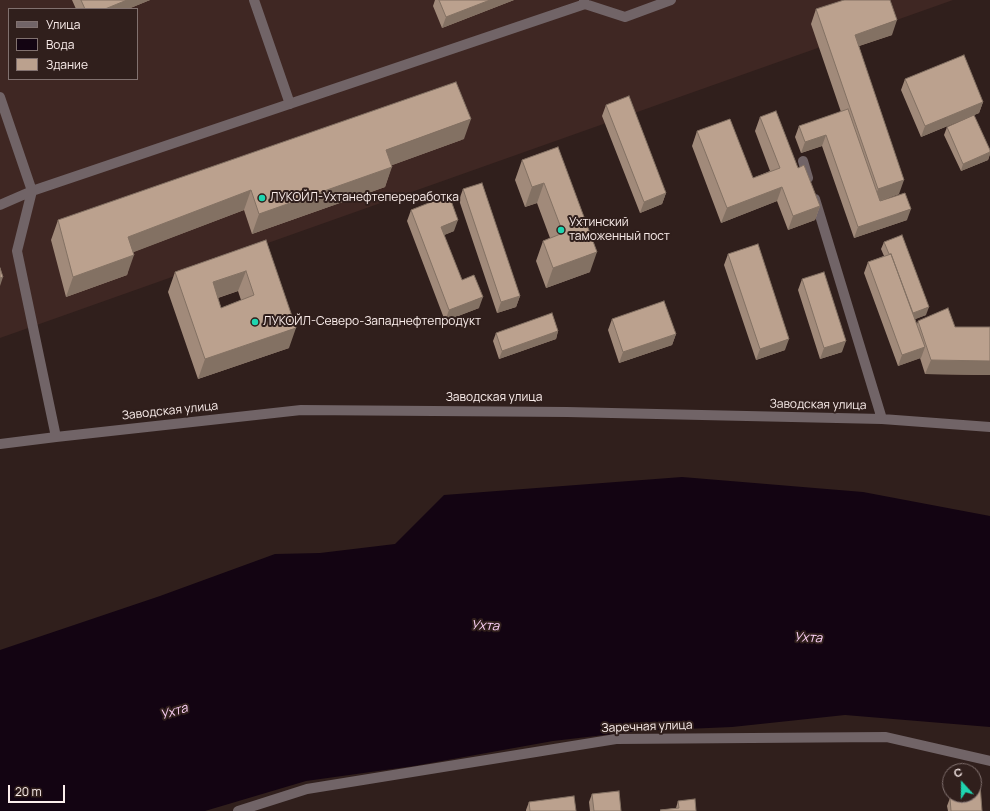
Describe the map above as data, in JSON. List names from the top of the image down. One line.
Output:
{"streets":{"street":["Заводская улица","Заречная улица"]},"water":["Ухта"],"places":["ЛУКОЙЛ-Ухтанефтепереработка","Ухтинский таможенный пост","ЛУКОЙЛ-Северо-Западнефтепродукт"],"legend":["Улица","Вода","Здание"],"scale_bar":"20 m","north":"top"}
